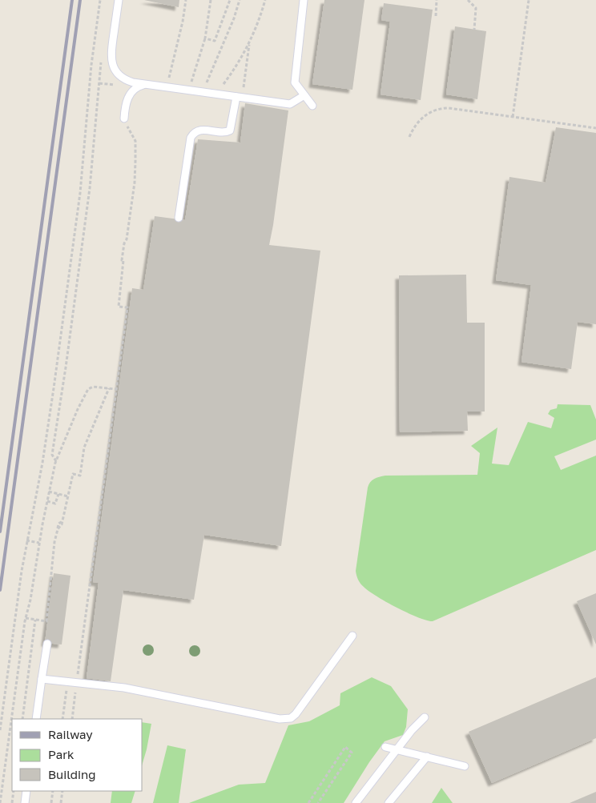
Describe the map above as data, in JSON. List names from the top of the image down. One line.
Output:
{"legend":["Railway","Park","Building"]}
